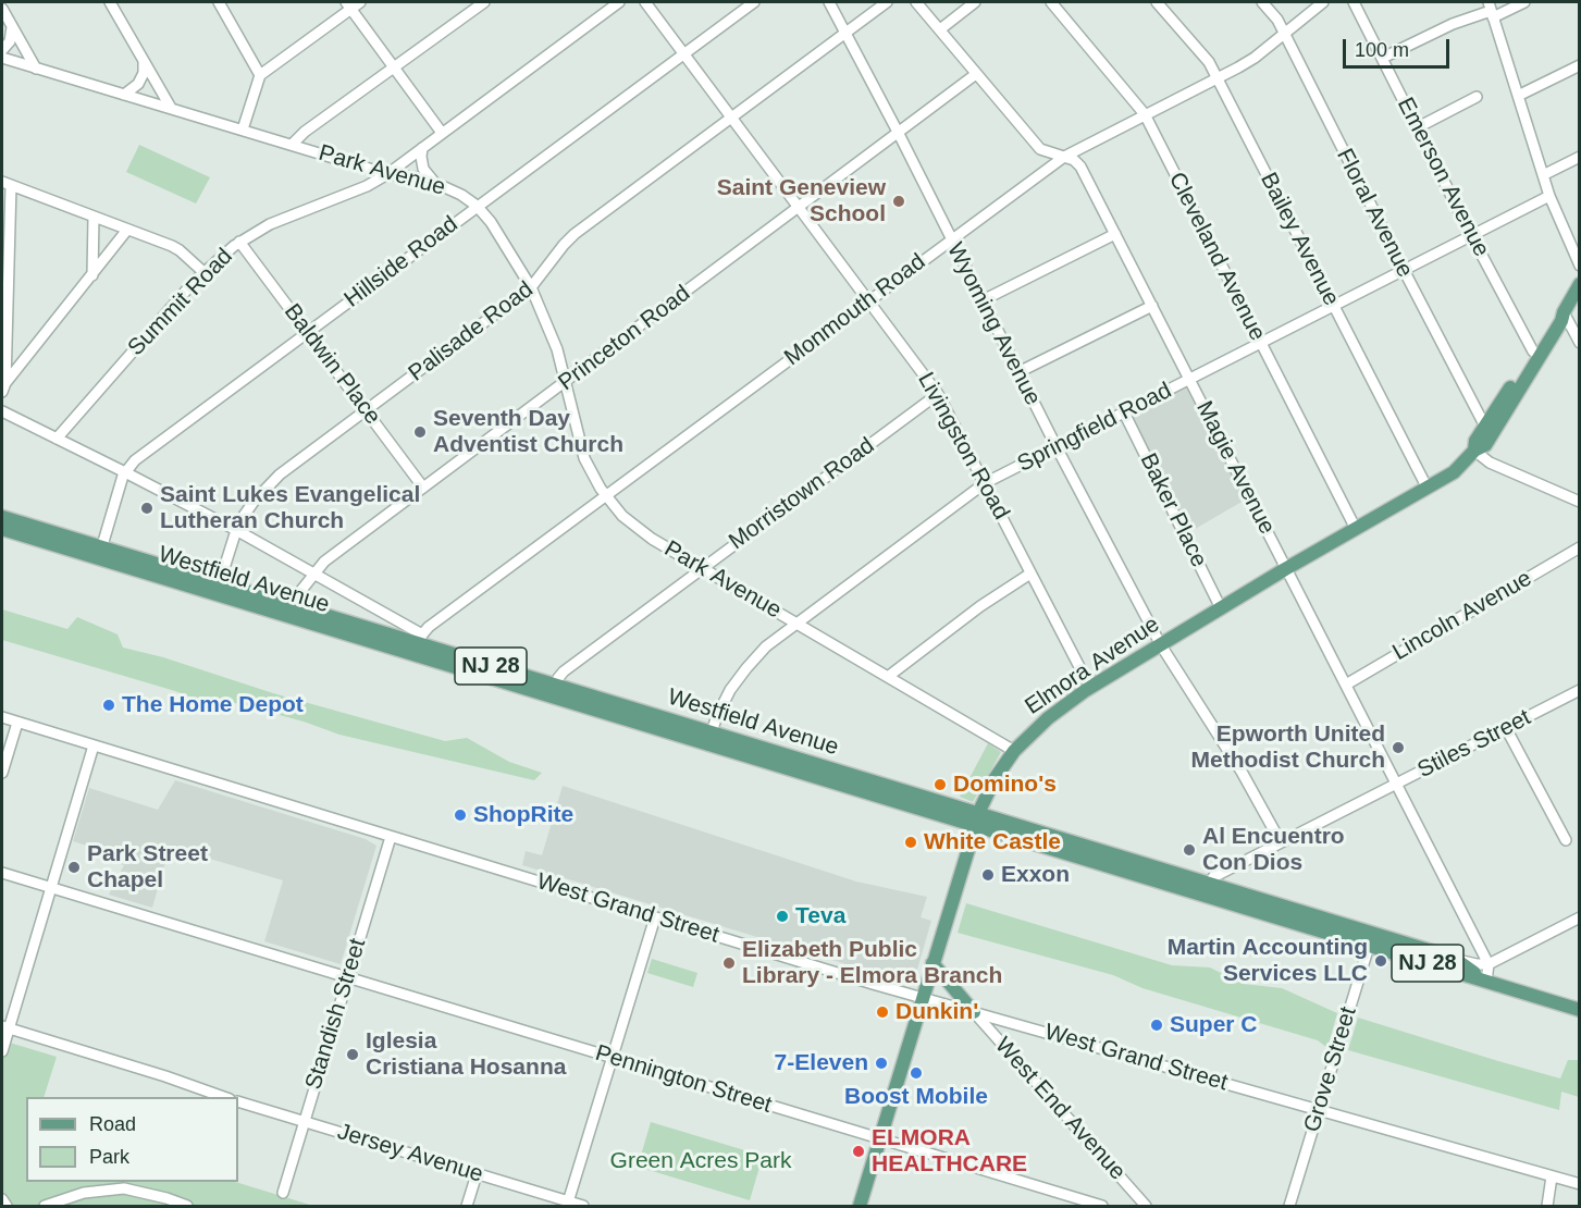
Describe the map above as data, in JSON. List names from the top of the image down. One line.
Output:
{"streets":{"main road":["Westfield Avenue","NJ 28","Elmora Avenue"],"street":["Park Avenue","Emerson Avenue","Floral Avenue","Bailey Avenue","Cleveland Avenue","Hillside Road","Summit Road","Monmouth Road","Wyoming Avenue","Palisade Road","Princeton Road","Baldwin Place","Springfield Road","Livingston Road","Magie Avenue","Morristown Road","Baker Place","Lincoln Avenue","Stiles Street","West Grand Street","Standish Street","Grove Street","Pennington Street","West End Avenue","Jersey Avenue"]},"crossings":[["Park Avenue","Hillside Road"],["Park Avenue","Summit Road"],["Park Avenue","Monmouth Road"],["Park Avenue","Palisade Road"],["Park Avenue","Princeton Road"],["Park Avenue","Springfield Road"],["Park Avenue","Morristown Road"],["Park Avenue","Elmora Avenue"],["Emerson Avenue","Springfield Road"],["Floral Avenue","Monmouth Road"],["Floral Avenue","Springfield Road"],["Bailey Avenue","Monmouth Road"],["Bailey Avenue","Springfield Road"],["Bailey Avenue","Elmora Avenue"],["Cleveland Avenue","Monmouth Road"],["Cleveland Avenue","Springfield Road"],["Cleveland Avenue","Elmora Avenue"],["Hillside Road","Baldwin Place"],["Hillside Road","Livingston Road"],["Hillside Road","Westfield Avenue"],["Summit Road","Baldwin Place"],["Monmouth Road","Wyoming Avenue"],["Monmouth Road","Livingston Road"],["Monmouth Road","Magie Avenue"],["Monmouth Road","Westfield Avenue"],["Wyoming Avenue","Palisade Road"],["Wyoming Avenue","Princeton Road"],["Wyoming Avenue","Springfield Road"],["Wyoming Avenue","Elmora Avenue"],["Wyoming Avenue","Stiles Street"],["Palisade Road","Baldwin Place"],["Palisade Road","Livingston Road"],["Palisade Road","Westfield Avenue"],["Princeton Road","Baldwin Place"],["Princeton Road","Livingston Road"],["Princeton Road","Magie Avenue"],["Princeton Road","Westfield Avenue"],["Springfield Road","Livingston Road"],["Springfield Road","Magie Avenue"],["Springfield Road","Baker Place"],["Springfield Road","Westfield Avenue"],["Livingston Road","Morristown Road"],["Livingston Road","Elmora Avenue"],["Magie Avenue","Lincoln Avenue"],["Magie Avenue","Elmora Avenue"],["Magie Avenue","Stiles Street"],["Morristown Road","Westfield Avenue"],["Baker Place","Elmora Avenue"],["Westfield Avenue","Elmora Avenue"],["Westfield Avenue","Stiles Street"],["Westfield Avenue","Grove Street"],["Elmora Avenue","West Grand Street"],["Elmora Avenue","Pennington Street"],["West Grand Street","Standish Street"],["West Grand Street","Grove Street"],["West Grand Street","West End Avenue"],["Standish Street","Pennington Street"],["Standish Street","Jersey Avenue"]],"parks":["Green Acres Park"],"places":["Saint Geneview School","Seventh Day Adventist Church","Saint Lukes Evangelical Lutheran Church","The Home Depot","Epworth United Methodist Church","Domino's","ShopRite","White Castle","Al Encuentro Con Dios","Park Street Chapel","Exxon","Teva","Martin Accounting Services LLC","Elizabeth Public Library - Elmora Branch","Dunkin'","Super C","Iglesia Cristiana Hosanna","7-Eleven","Boost Mobile","ELMORA HEALTHCARE"],"legend":["Road","Park"],"scale_bar":"100 m"}
